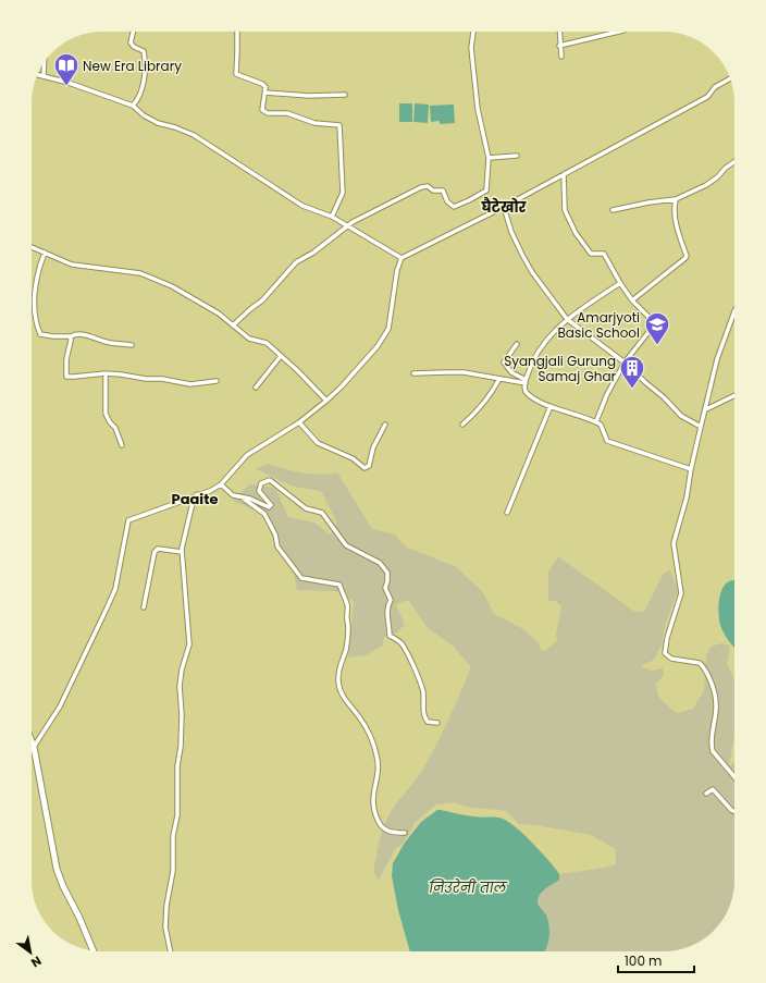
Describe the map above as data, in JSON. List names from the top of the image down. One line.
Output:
{"districts":["घैटेखोर","Paaite"],"water":["निउरेनी ताल"],"places":{"library":["New Era Library"],"school or university":["Amarjyoti Basic School"],"building":["Syangjali Gurung Samaj Ghar"]},"scale_bar":"100 m","north":"bottom right"}
